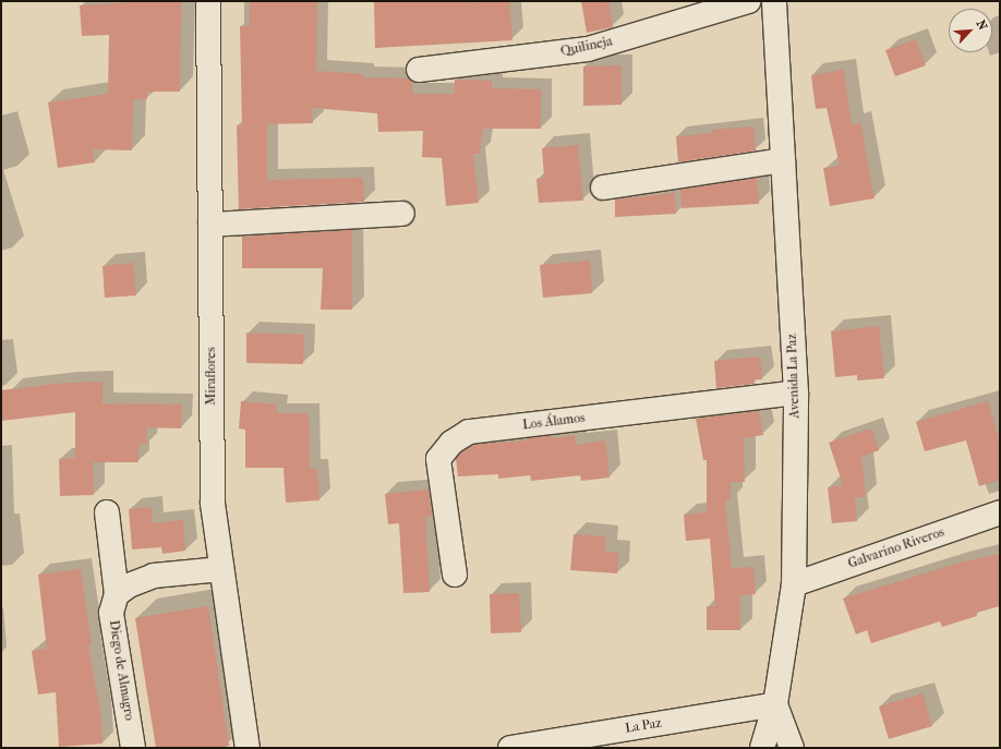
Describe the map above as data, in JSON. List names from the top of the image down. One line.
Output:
{"streets":{"street":["Quilineja","Miraflores","Avenida La Paz","Los Álamos","Galvarino Riveros","Diego de Almagro","La Paz"]},"crossings":[["Avenida La Paz","Los Álamos"],["Avenida La Paz","Galvarino Riveros"],["Avenida La Paz","La Paz"]],"north":"top right"}
